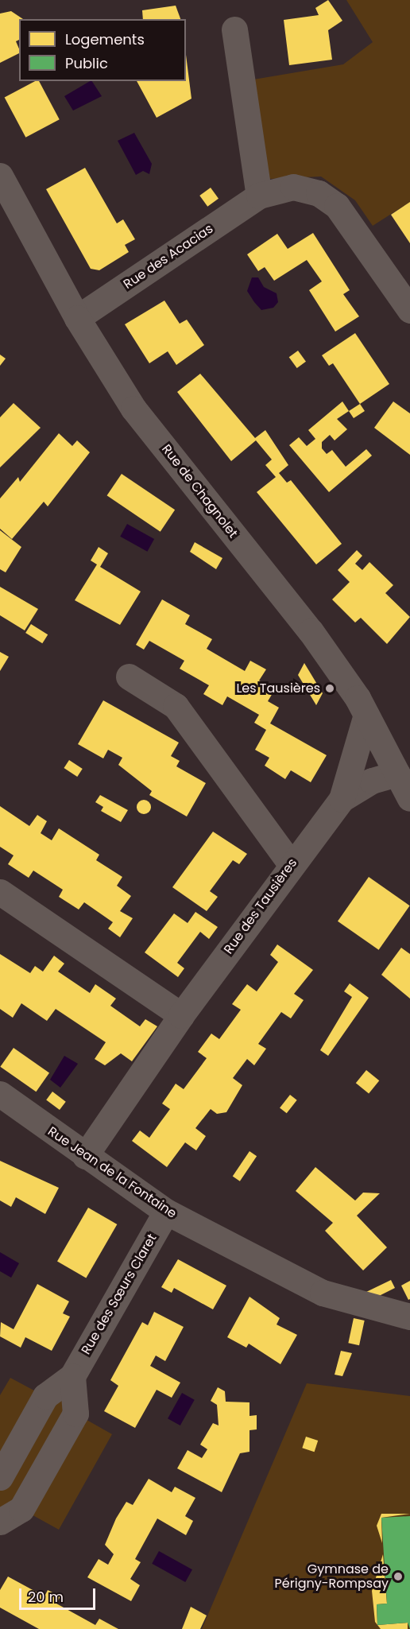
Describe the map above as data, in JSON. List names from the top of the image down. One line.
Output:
{"streets":{"street":["Rue des Acacias","Rue de Chagnolet","Rue des Tausières","Rue Jean de la Fontaine","Rue des Sœurs Claret"]},"crossings":[["Rue des Acacias","Rue de Chagnolet"],["Rue des Tausières","Rue Jean de la Fontaine"],["Rue Jean de la Fontaine","Rue des Sœurs Claret"]],"places":["Les Tausières","Gymnase de Périgny-Rompsay"],"legend":["Logements","Public"],"scale_bar":"20 m"}
